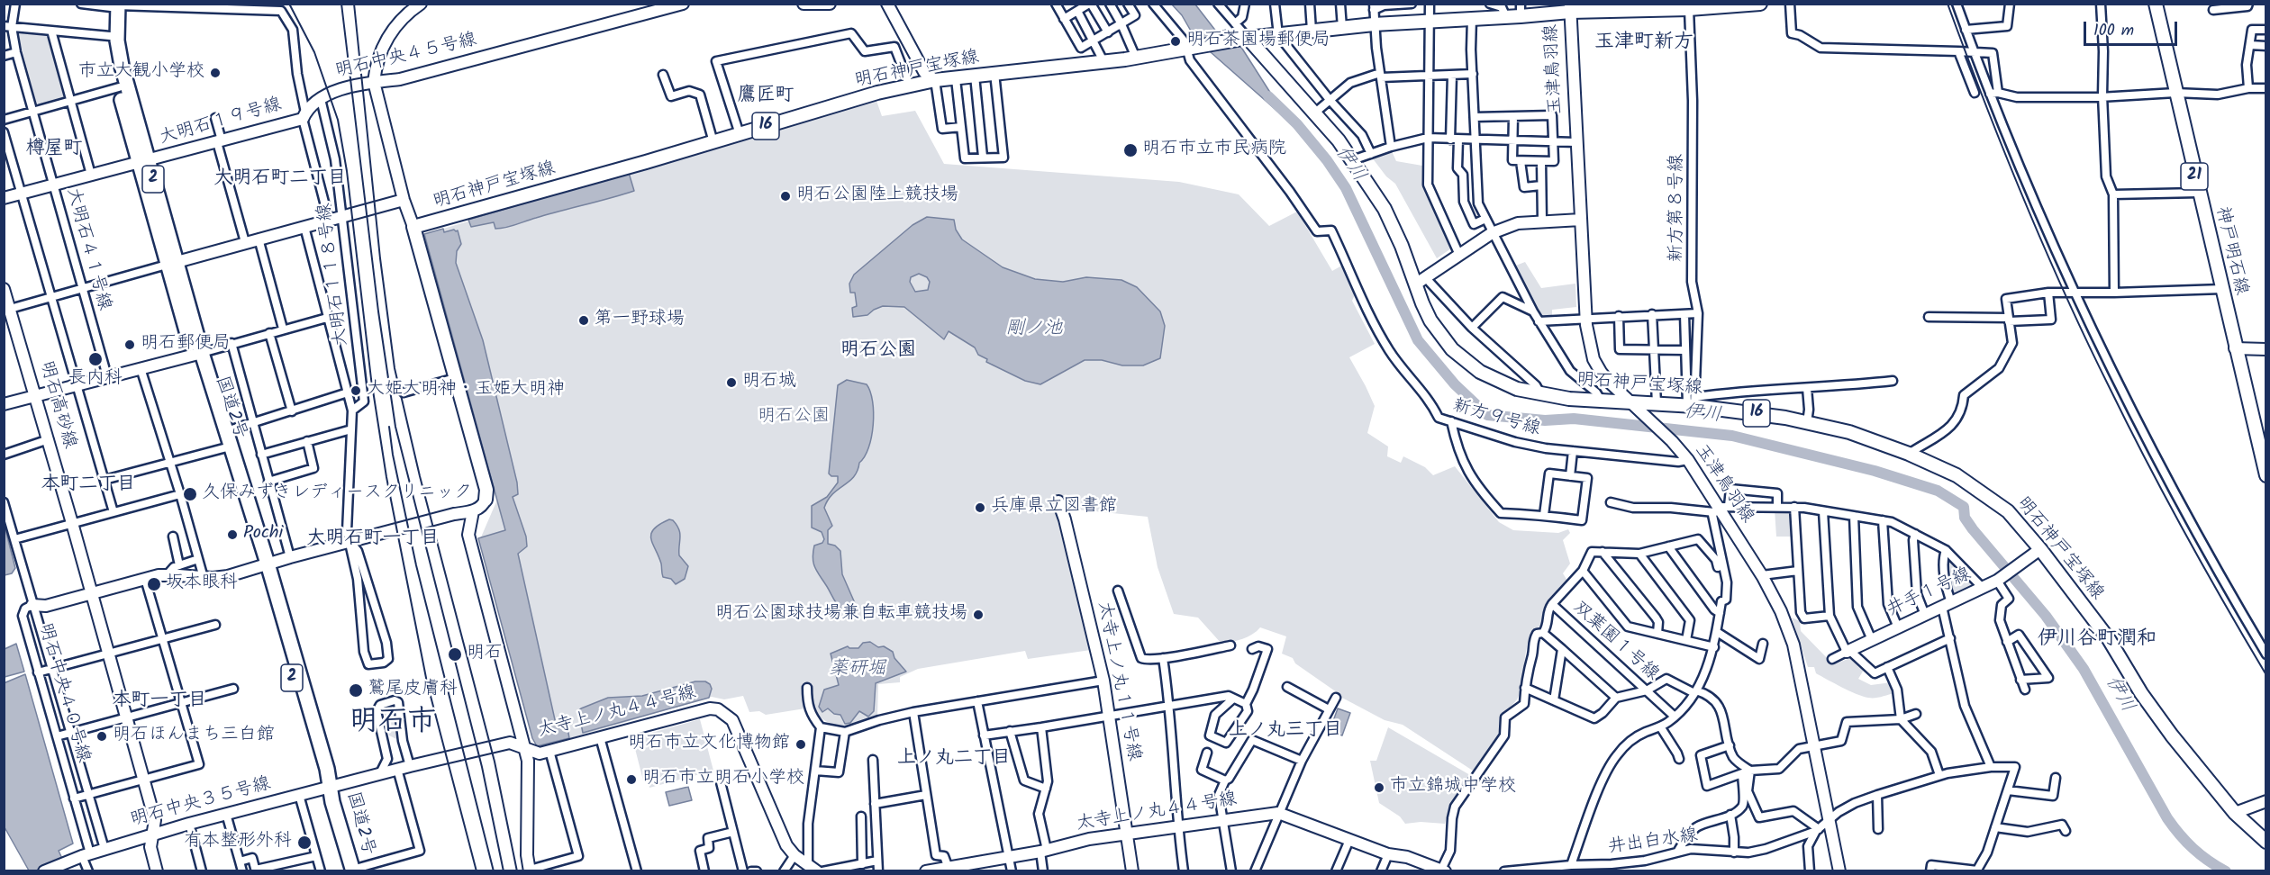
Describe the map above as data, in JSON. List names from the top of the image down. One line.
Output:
{"streets":{"highway":["2","国道2号"],"main road":["明石神戸宝塚線","16","21","神戸明石線"],"street":["明石中央４５号線","玉津鳥羽線","大明石１９号線","新方第８号線","大明石４１号線","大明石１１８号線","明石高砂線","新方９号線","井手１号線","双葉園１号線","太寺上ノ丸１１号線","明石中央４０号線","太寺上ノ丸４４号線","明石中央３５号線","井出白水線"]},"crossings":[["明石中央４５号線","大明石１９号線"],["明石中央４５号線","大明石１１８号線"],["玉津鳥羽線","明石神戸宝塚線"],["玉津鳥羽線","新方９号線"],["玉津鳥羽線","井出白水線"],["明石神戸宝塚線","新方第８号線"],["明石神戸宝塚線","新方９号線"],["明石神戸宝塚線","井手１号線"],["大明石１９号線","大明石４１号線"],["大明石１９号線","国道2号"],["明石高砂線","明石中央４０号線"],["明石高砂線","明石中央３５号線"],["国道2号","明石中央４０号線"],["国道2号","明石中央３５号線"],["双葉園１号線","太寺上ノ丸４４号線"],["太寺上ノ丸１１号線","太寺上ノ丸４４号線"],["明石中央４０号線","明石中央３５号線"],["太寺上ノ丸４４号線","明石中央３５号線"]],"districts":["玉津町新方","鷹匠町","樽屋町","大明石町二丁目","明石公園","本町二丁目","大明石町一丁目","伊川谷町潤和","本町一丁目","明石市","上ノ丸三丁目","上ノ丸二丁目"],"water":["伊川","剛ノ池","薬研堀"],"parks":["明石公園"],"places":["明石茶園場郵便局","市立大観小学校","明石市立市民病院","明石公園陸上競技場","第一野球場","明石郵便局","長内科","明石城","大姫大明神・玉姫大明神","久保みずきレディースクリニック","兵庫県立図書館","Pochi","坂本眼科","明石公園球技場兼自転車競技場","明石","鷲尾皮膚科","明石ほんまち三白館","明石市立文化博物館","明石市立明石小学校","市立錦城中学校","有本整形外科"],"scale_bar":"100 m"}
